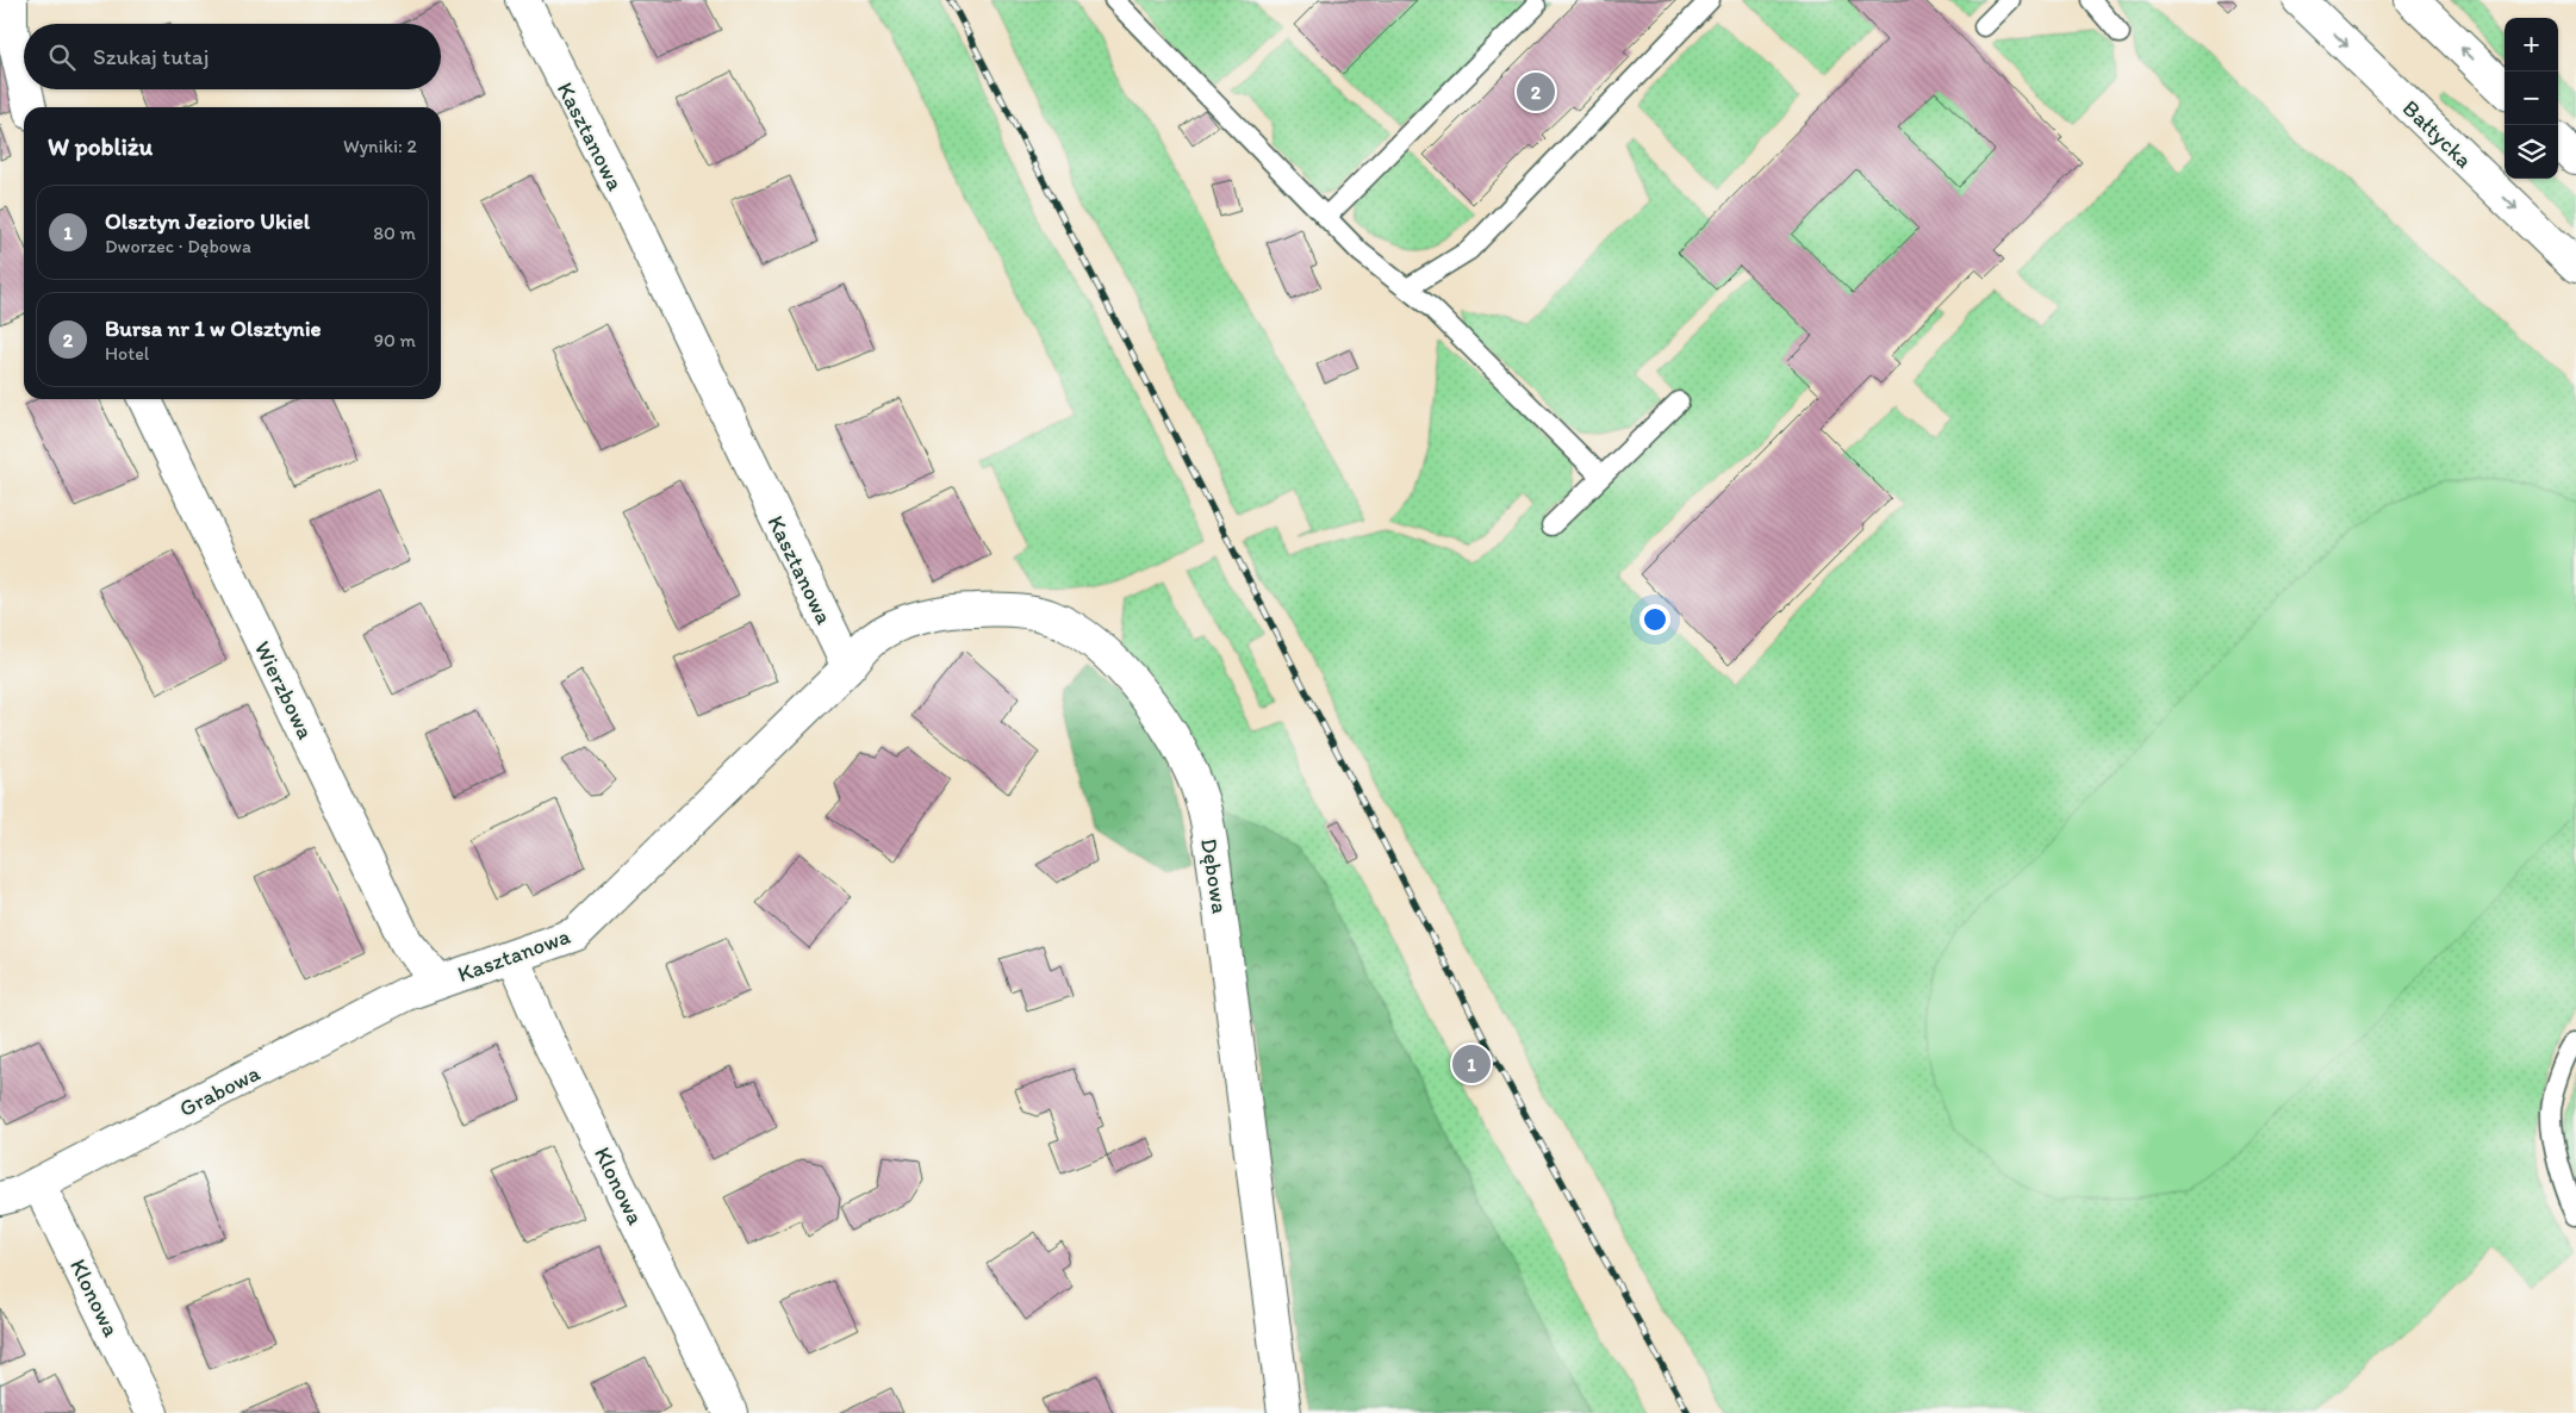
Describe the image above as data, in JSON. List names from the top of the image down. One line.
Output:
{"streets":{"street":["Bałtycka","Kasztanowa","Wierzbowa","Dębowa","Grabowa","Klonowa"]},"crossings":[["Kasztanowa","Wierzbowa"],["Kasztanowa","Dębowa"],["Kasztanowa","Grabowa"],["Kasztanowa","Klonowa"],["Wierzbowa","Grabowa"],["Grabowa","Klonowa"]],"page":{"map_buttons":["+","−"],"search":"Szukaj tutaj","pins":["2","1"],"heading":["W pobliżu","Wyniki: 2"],"list":[{"mark":"1","name":"Olsztyn Jezioro Ukiel","note":"Dworzec · Dębowa","value":"80 m"},{"mark":"2","name":"Bursa nr 1 w Olsztynie","note":"Hotel","value":"90 m"}]}}
